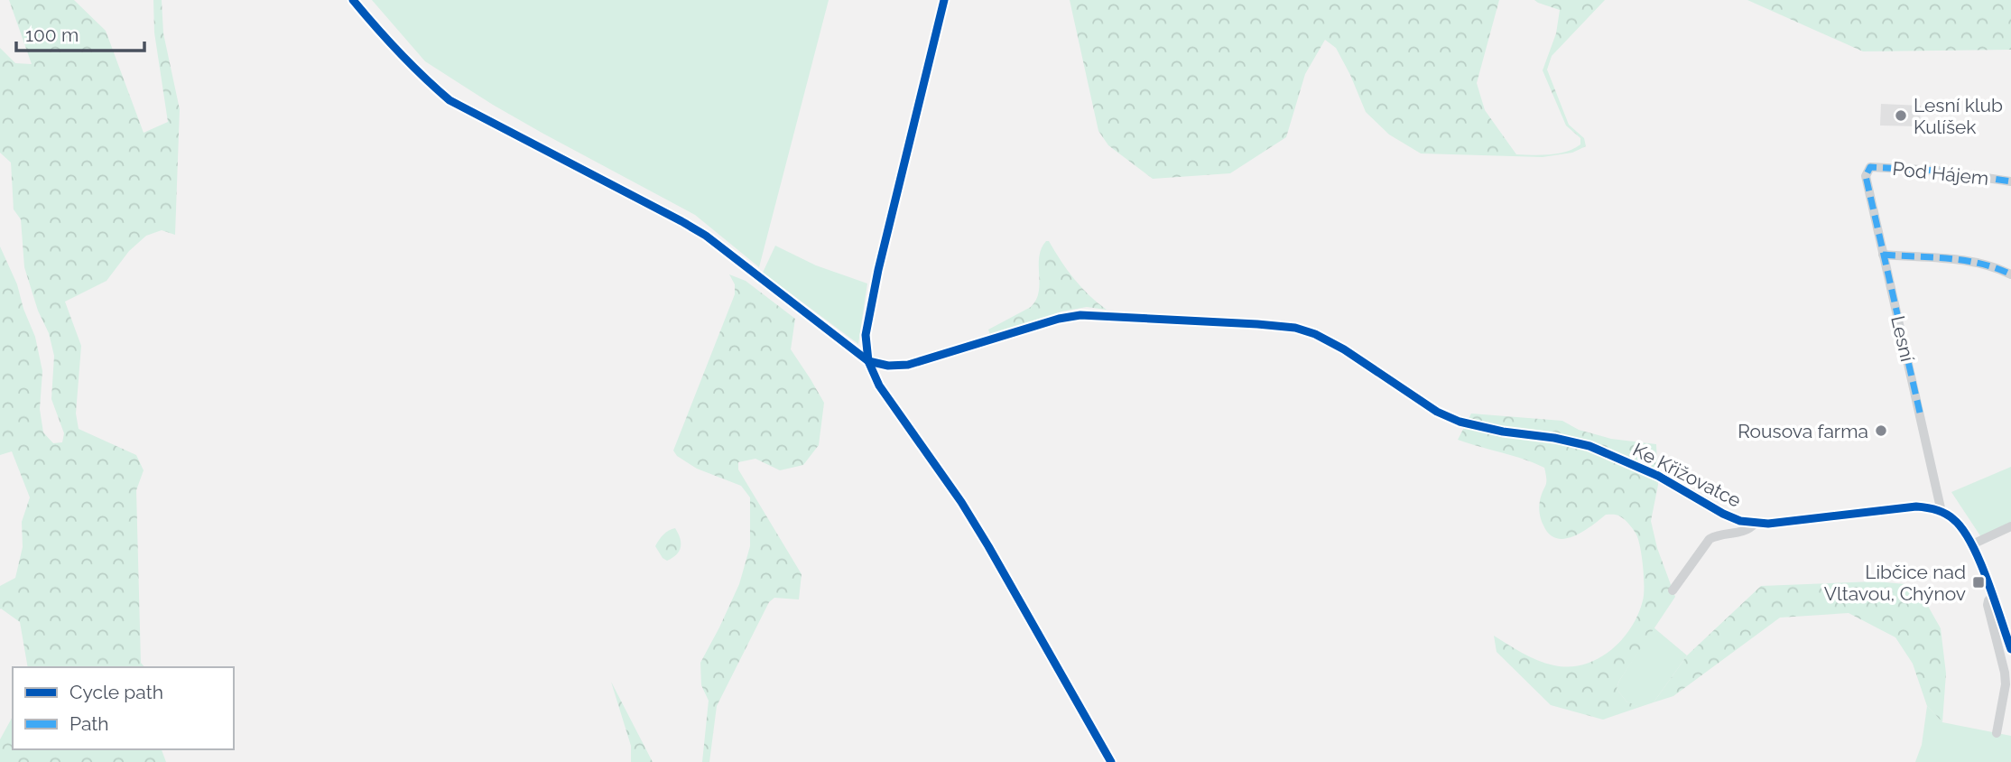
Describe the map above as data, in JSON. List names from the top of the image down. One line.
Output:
{"streets":{"street":["Pod Hájem","Lesní","Ke Křižovatce"]},"crossings":[["Pod Hájem","Lesní"],["Lesní","Ke Křižovatce"]],"places":{"other":["Lesní klub Kulíšek","Rousova farma"],"transit":["Libčice nad Vltavou, Chýnov"]},"legend":["Cycle path","Path"],"scale_bar":"100 m"}
